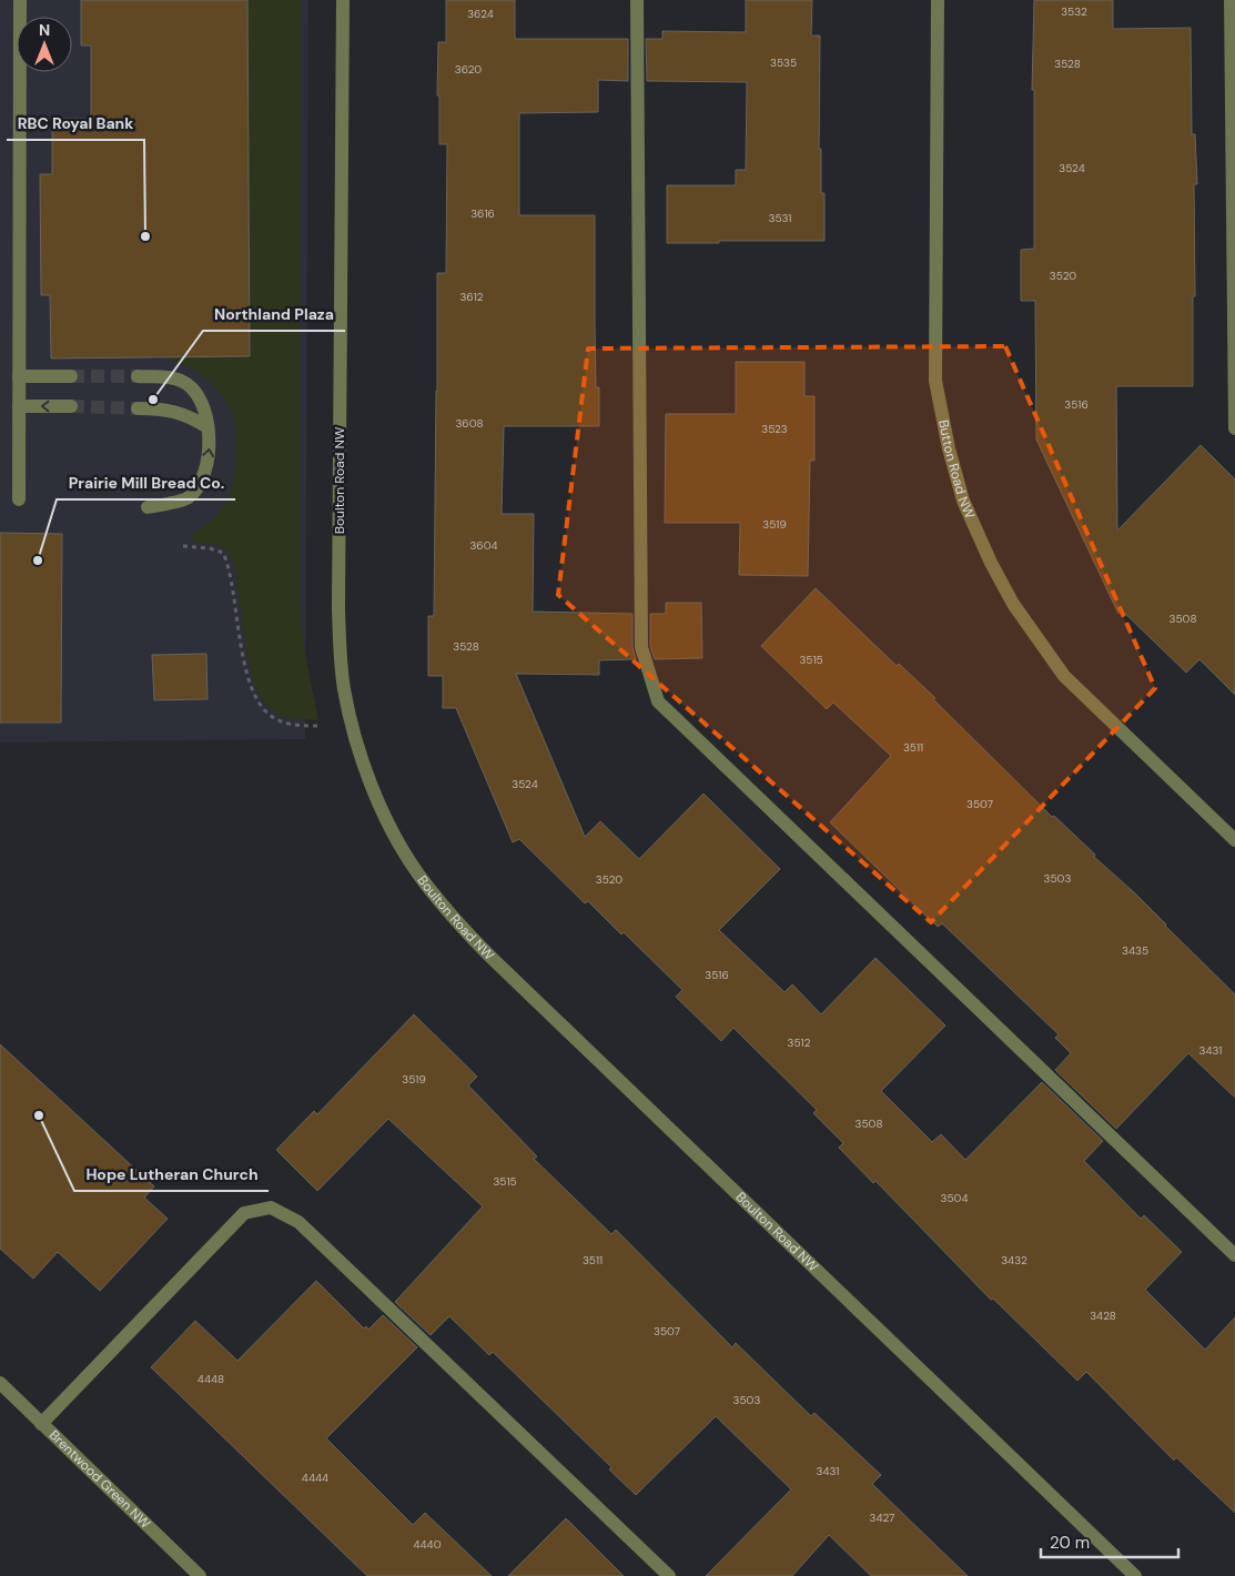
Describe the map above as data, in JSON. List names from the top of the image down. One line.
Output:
{"streets":{"street":["Button Road NW","Boulton Road NW","Brentwood Green NW"]},"places":["RBC Royal Bank","Northland Plaza","Prairie Mill Bread Co.","Hope Lutheran Church"],"house_numbers":["3532","3624","3535","3528","3620","3524","3616","3531","3520","3612","3516","3608","3523","3519","3604","3508","3528","3515","3511","3524","3507","3503","3520","3435","3516","3512","3431","3519","3508","3515","3504","3511","3432","3428","3507","4448","3503","3431","4444","3427","4440"],"scale_bar":"20 m","north":"top"}
